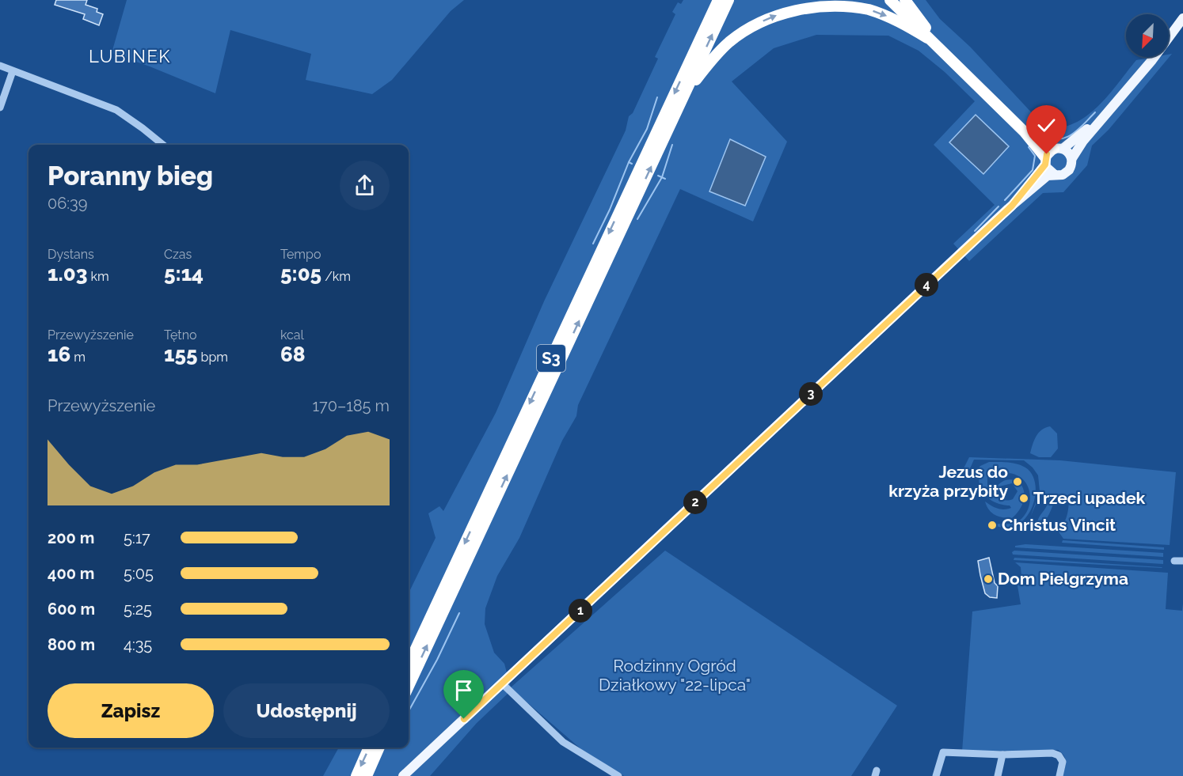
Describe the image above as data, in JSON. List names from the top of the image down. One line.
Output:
{"streets":{"highway":["S3"]},"districts":["LUBINEK"],"parks":["Rodzinny Ogród Działkowy \"22-lipca\""],"places":["Jezus do krzyża przybity","Trzeci upadek","Christus Vincit","Dom Pielgrzyma"],"north":"bottom left","page":{"heading":["Poranny bieg","06:39"],"stats":[["Dystans","1.03 km"],["Czas","5:14"],["Tempo","5:05 /km"],["Przewyższenie","16 m"],["Tętno","155 bpm"],["kcal","68"]],"pins":["4","3","2","1"],"chart":["Przewyższenie","170–185 m"],"list":[{"name":"200 m","note":"5:17"},{"name":"400 m","note":"5:05"},{"name":"600 m","note":"5:25"},{"name":"800 m","note":"4:35"}],"buttons":["Zapisz","Udostępnij"]}}
